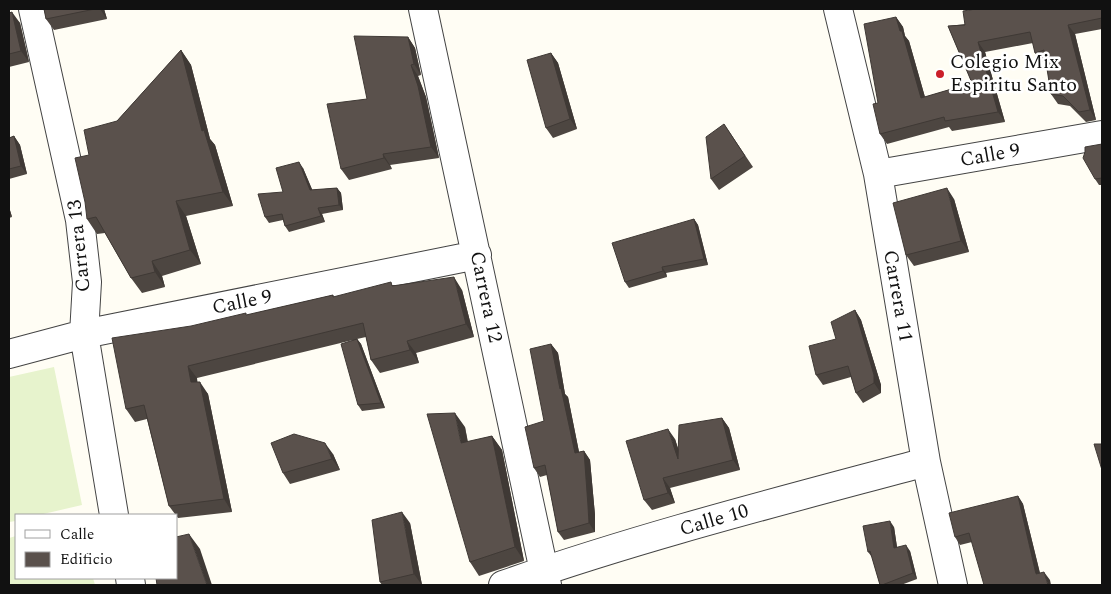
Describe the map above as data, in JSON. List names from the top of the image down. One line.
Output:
{"streets":{"street":["Calle 9","Carrera 13","Carrera 11","Carrera 12","Calle 10"]},"crossings":[["Calle 9","Carrera 13"],["Calle 9","Carrera 11"],["Calle 9","Carrera 12"],["Carrera 11","Calle 10"],["Carrera 12","Calle 10"]],"places":["Colegio Mix Espiritu Santo"],"legend":["Calle","Edificio"]}
